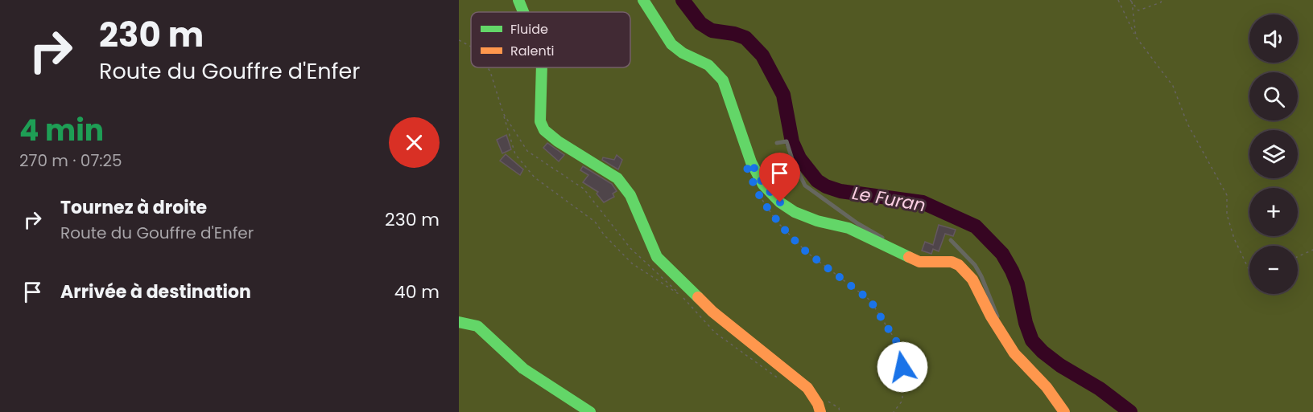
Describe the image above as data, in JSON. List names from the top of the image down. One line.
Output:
{"water":["Le Furan"],"legend":["Fluide","Ralenti"],"page":{"turn":["230 m","Route du Gouffre d'Enfer"],"map_buttons":["+","−"],"heading":["4 min","270 m · 07:25"],"list":[{"name":"Tournez à droite","note":"Route du Gouffre d'Enfer","value":"230 m"},{"name":"Arrivée à destination","value":"40 m"}]}}
